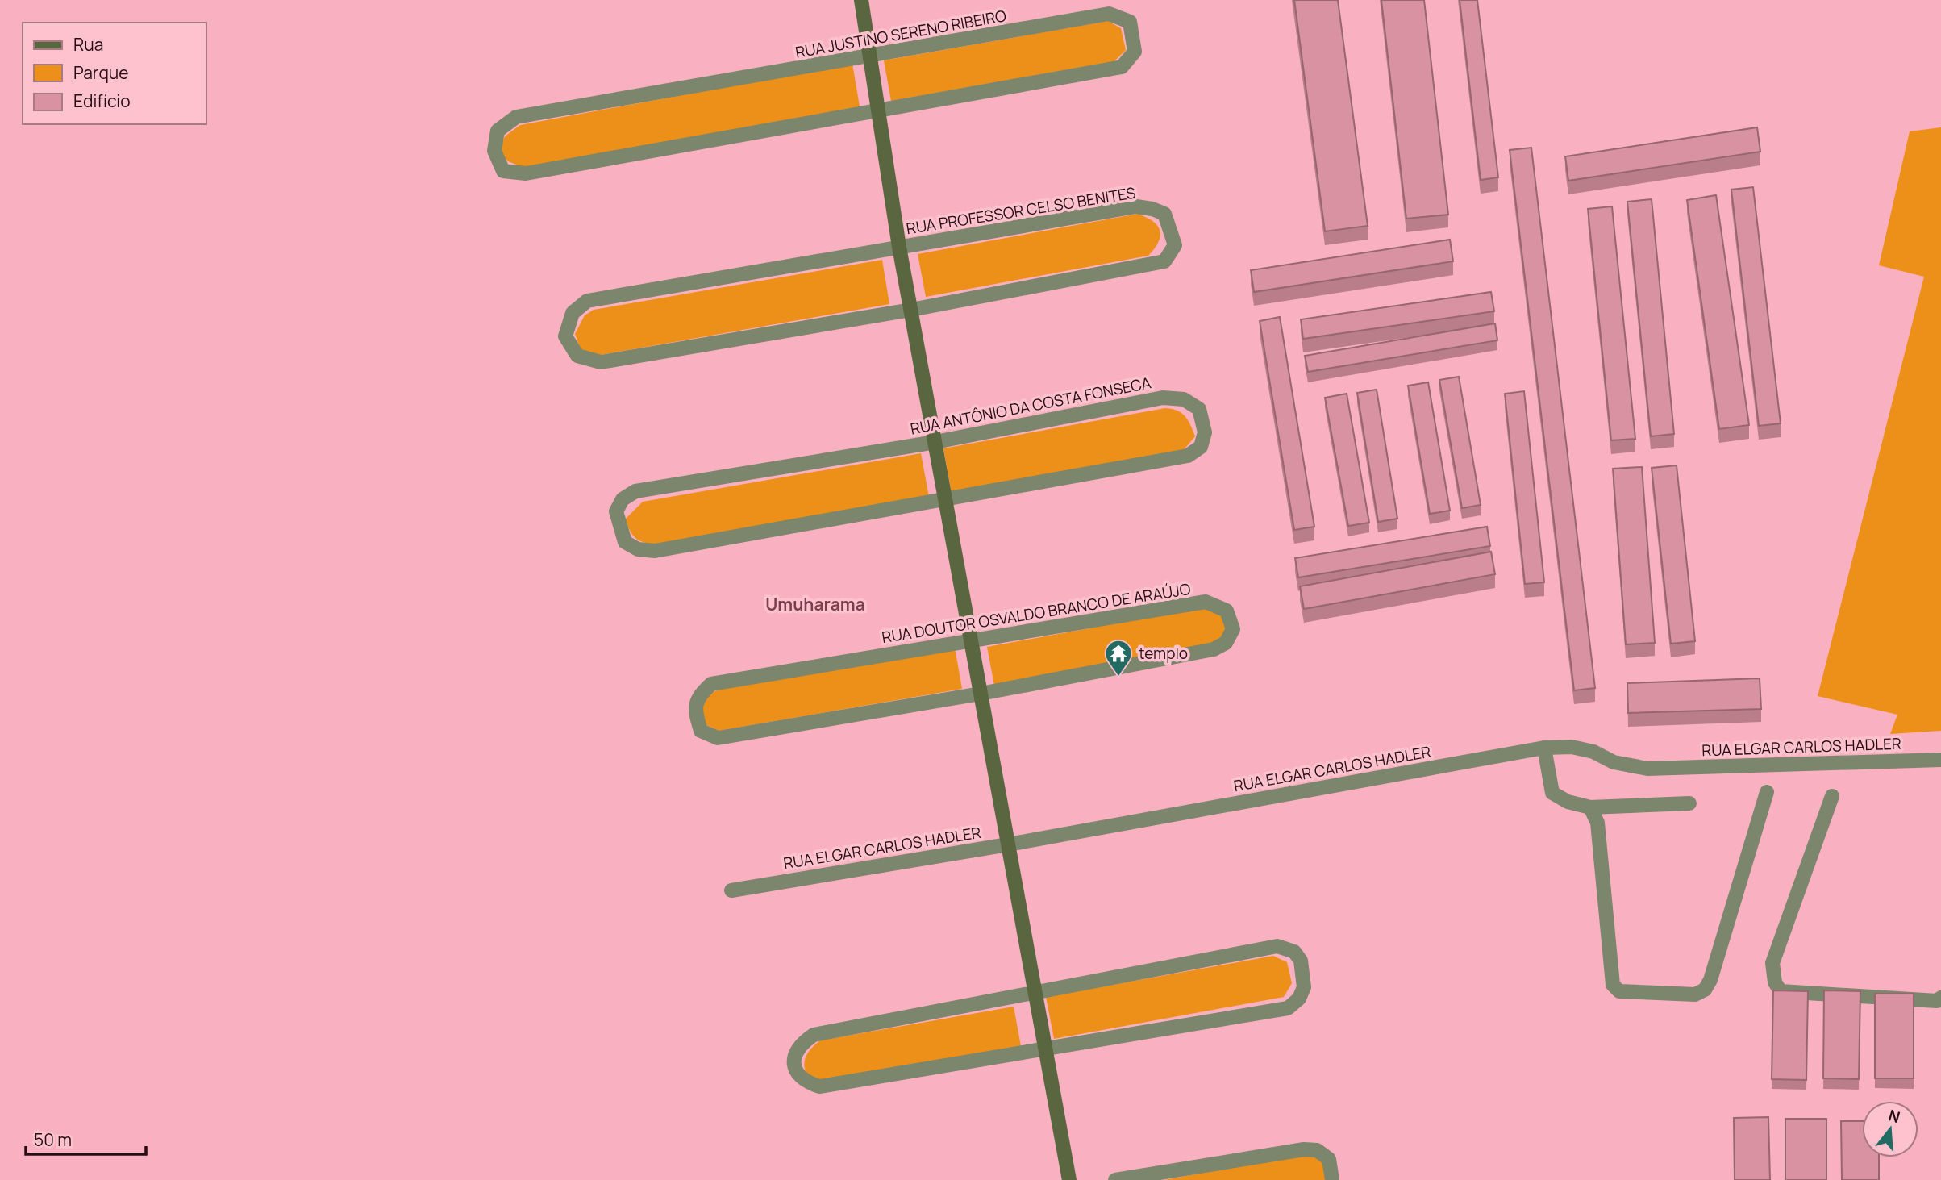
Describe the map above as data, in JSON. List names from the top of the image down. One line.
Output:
{"streets":{"street":["RUA JUSTINO SERENO RIBEIRO","RUA PROFESSOR CELSO BENITES","RUA ANTÔNIO DA COSTA FONSECA","RUA DOUTOR OSVALDO BRANCO DE ARAÚJO","RUA ELGAR CARLOS HADLER"]},"districts":["Umuharama"],"places":{"temple":["templo"]},"legend":["Rua","Parque","Edifício"],"scale_bar":"50 m","north":"top"}
